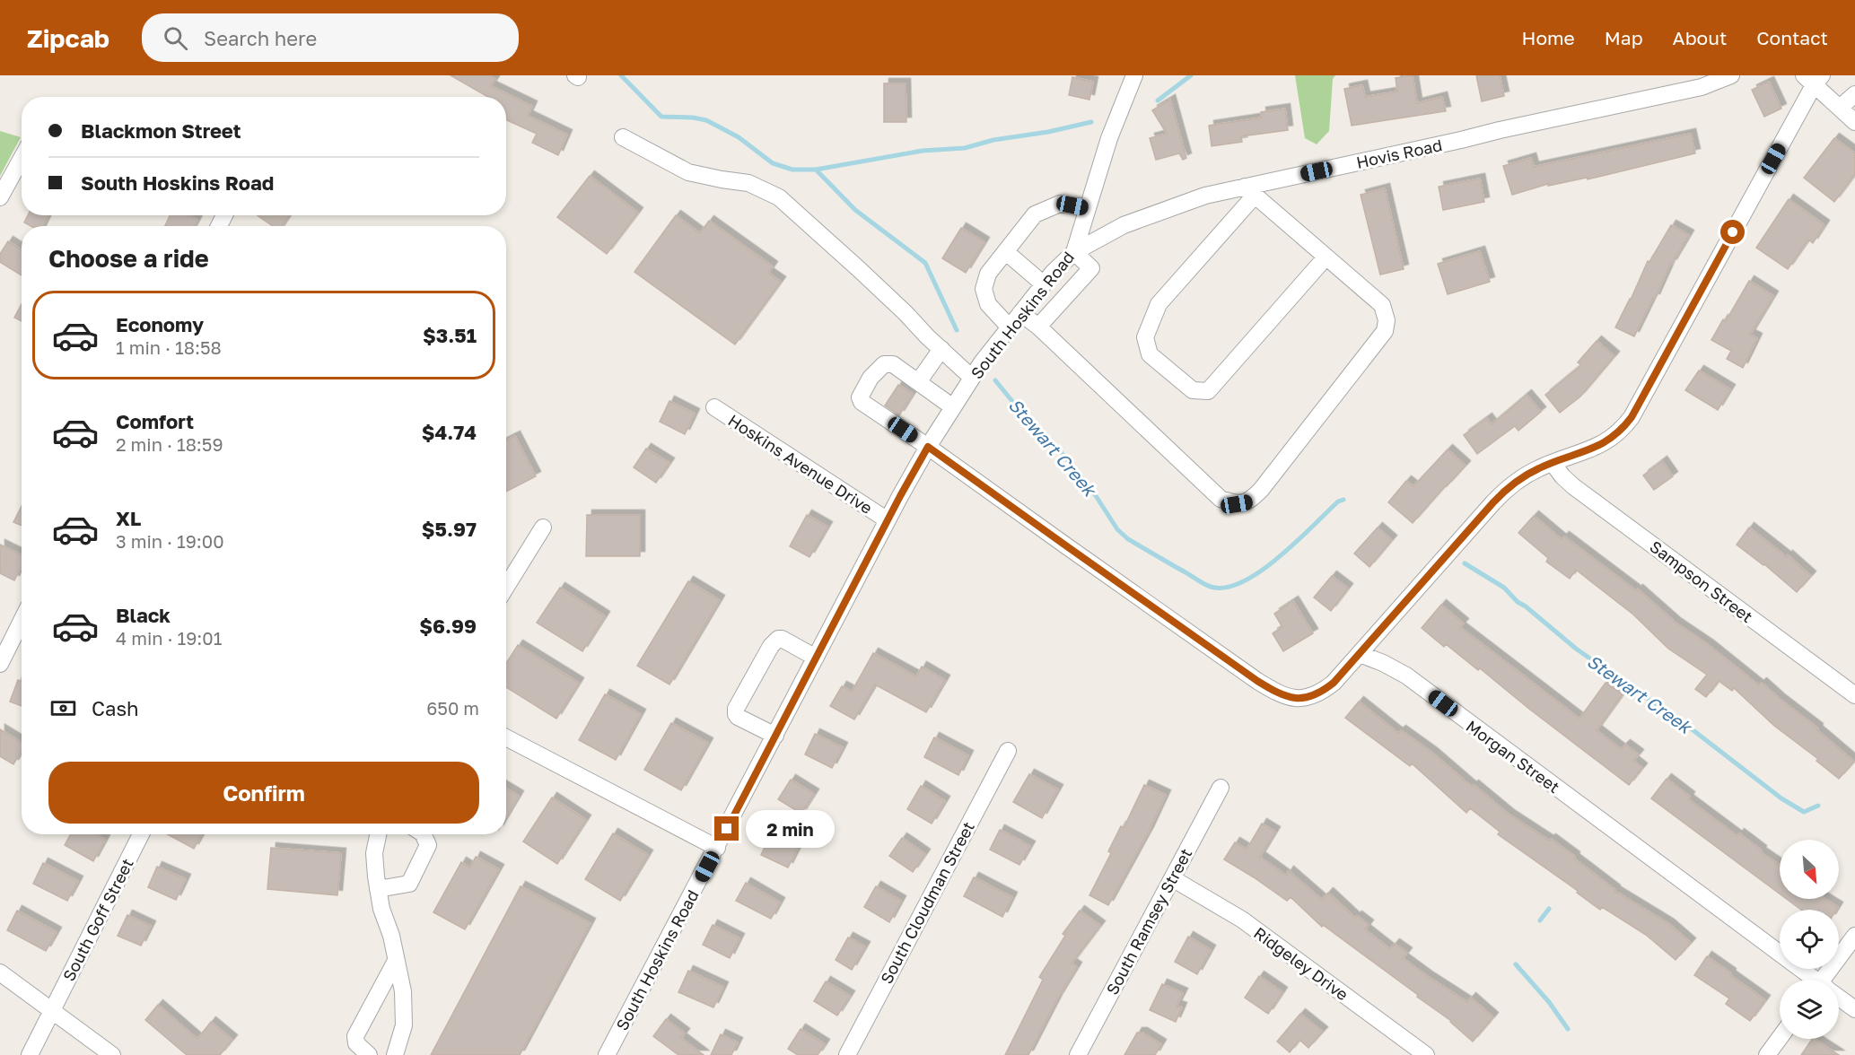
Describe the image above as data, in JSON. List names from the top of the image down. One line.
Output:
{"streets":{"street":["Hovis Road","South Hoskins Road","Hoskins Avenue Drive","Sampson Street","Morgan Street","South Cloudman Street","South Goff Street","South Ramsey Street","Ridgeley Drive"]},"crossings":[["Hovis Road","South Hoskins Road"],["South Hoskins Road","Hoskins Avenue Drive"],["South Ramsey Street","Ridgeley Drive"]],"water":["Stewart Creek"],"north":"bottom right","page":{"header":"Zipcab","search":"Search here","nav":["Home","Map","About","Contact"],"banner":["Blackmon Street","South Hoskins Road"],"heading":"Choose a ride","list":[{"name":"Economy","note":"1 min · 18:58","value":"$3.51"},{"name":"Comfort","note":"2 min · 18:59","value":"$4.74"},{"name":"XL","note":"3 min · 19:00","value":"$5.97"},{"name":"Black","note":"4 min · 19:01","value":"$6.99"}],"pay":["Cash","650 m"],"buttons":"Confirm","bubble":"2 min"}}
